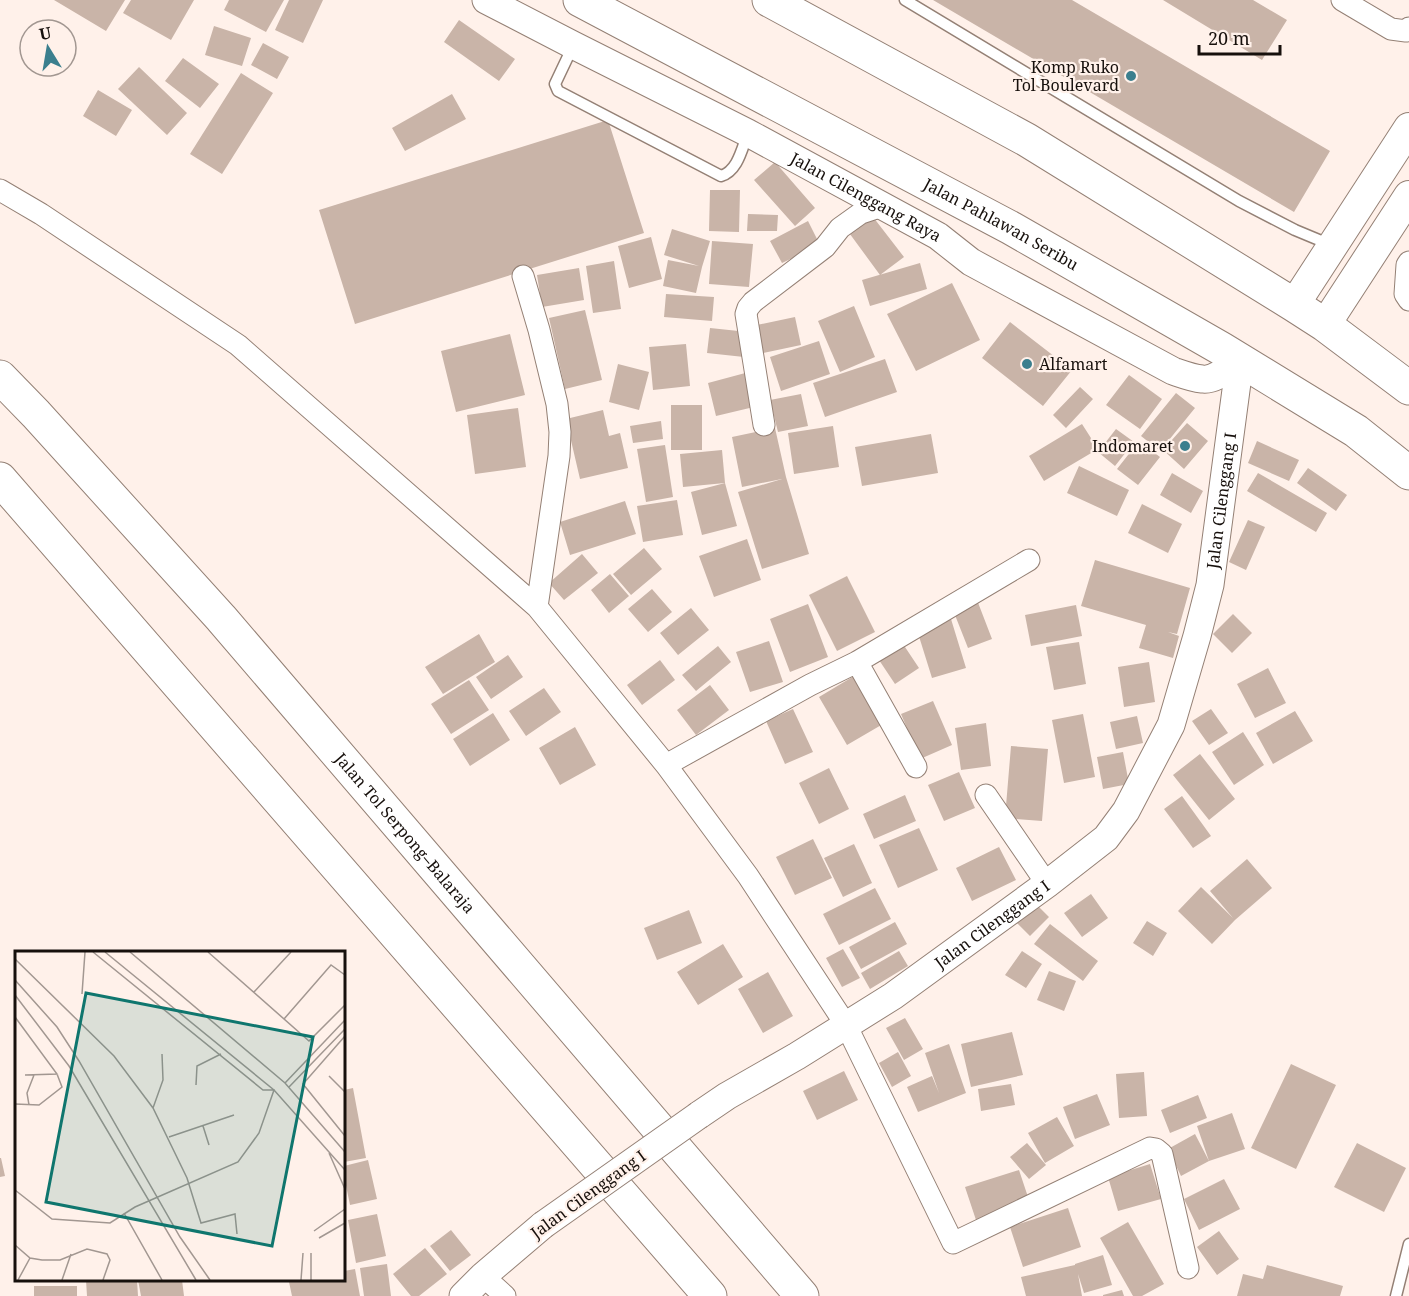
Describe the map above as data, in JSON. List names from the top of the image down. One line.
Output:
{"streets":{"main road":["Jalan Pahlawan Seribu","Jalan Tol Serpong–Balaraja"],"street":["Jalan Cilenggang Raya","Jalan Cilenggang I"]},"crossings":[["Jalan Cilenggang Raya","Jalan Pahlawan Seribu"],["Jalan Cilenggang Raya","Jalan Cilenggang I"],["Jalan Pahlawan Seribu","Jalan Cilenggang I"]],"places":["Komp Ruko Tol Boulevard","Alfamart","Indomaret"],"scale_bar":"20 m","north":"top"}
